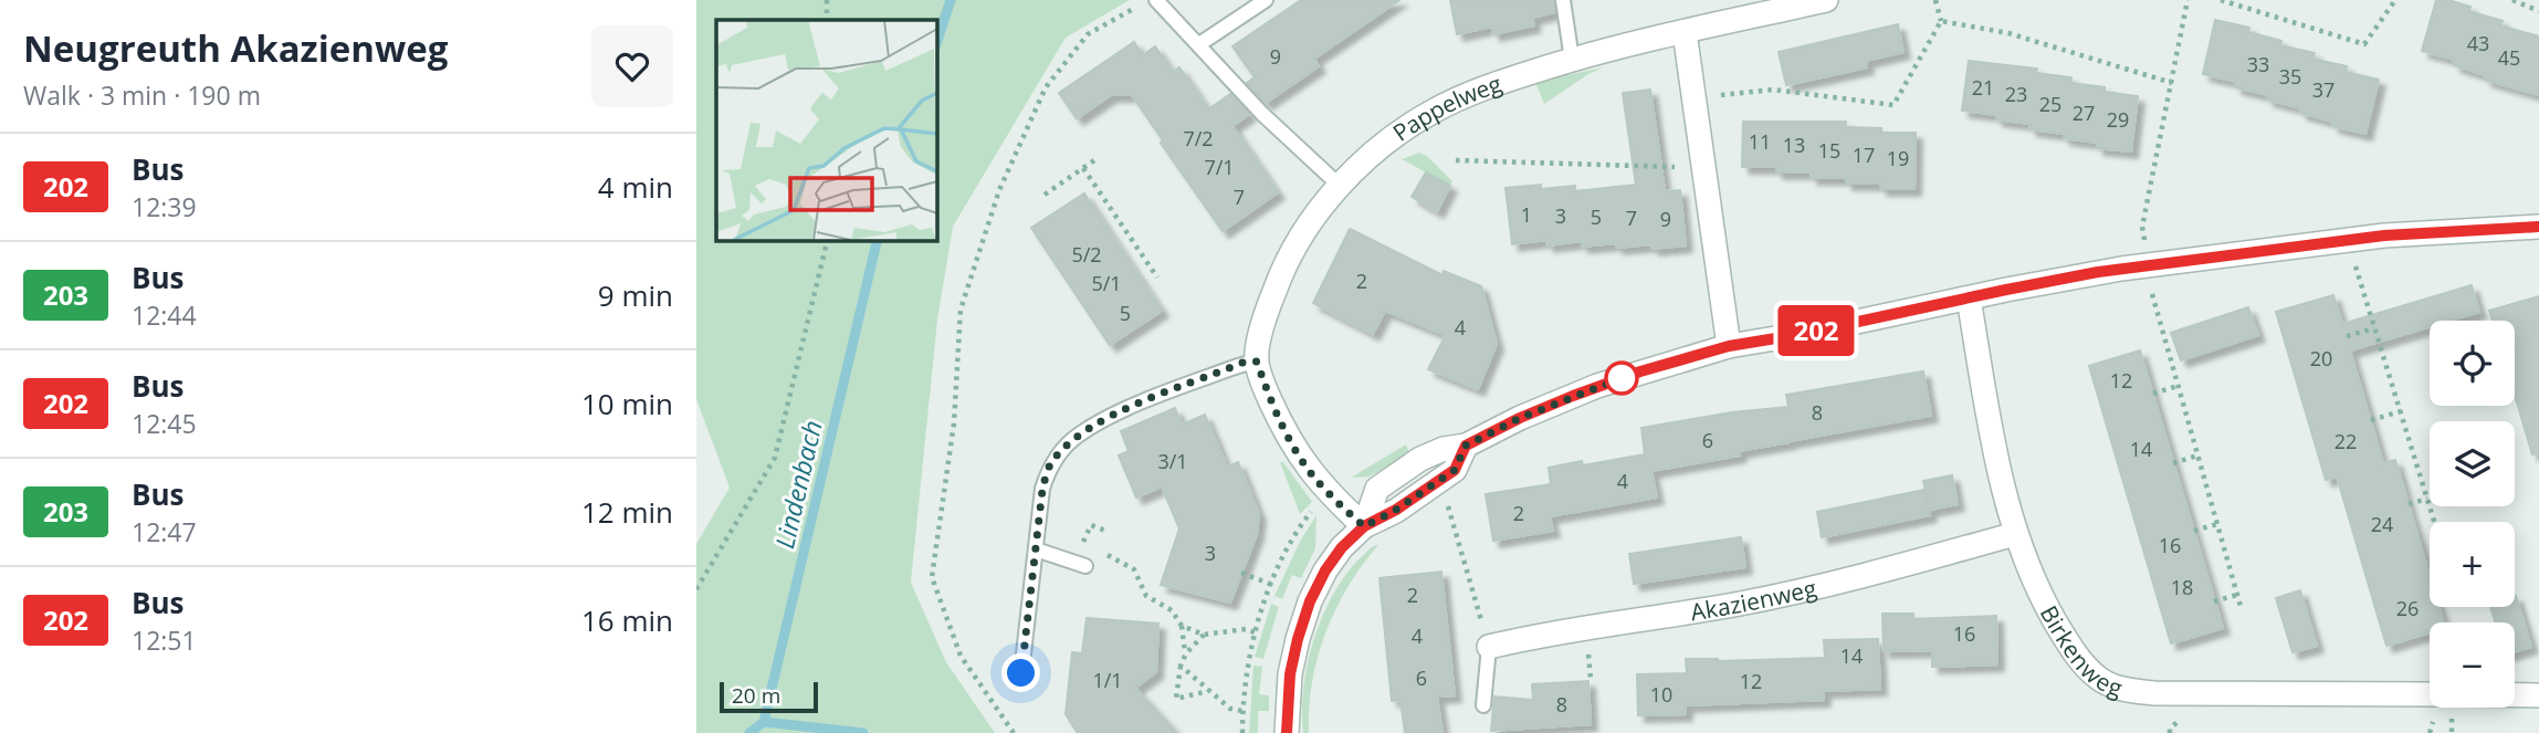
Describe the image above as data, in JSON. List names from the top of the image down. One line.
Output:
{"streets":{"street":["Pappelweg","Akazienweg","Birkenweg"]},"crossings":[["Akazienweg","Birkenweg"]],"water":["Lindenbach"],"lines":["bus line 202"],"house_numbers":["43","9","45","33","35","21","37","23","25","27","29","7/2","11","13","15","17","19","7/1","7","1","3","5","7","9","5/2","2","5/1","5","4","20","12","8","6","22","14","3/1","4","2","24","16","3","18","2","26","16","4","14","6","1/1","12","10","8"],"scale_bar":"20 m","page":{"heading":["Neugreuth Akazienweg","Walk · 3 min · 190 m"],"on_map":"202","list":[{"mark":"202","name":"Bus","note":"12:39","value":"4 min"},{"mark":"203","name":"Bus","note":"12:44","value":"9 min"},{"mark":"202","name":"Bus","note":"12:45","value":"10 min"},{"mark":"203","name":"Bus","note":"12:47","value":"12 min"},{"mark":"202","name":"Bus","note":"12:51","value":"16 min"}],"map_buttons":["+","−"],"scale":"20 m"}}
